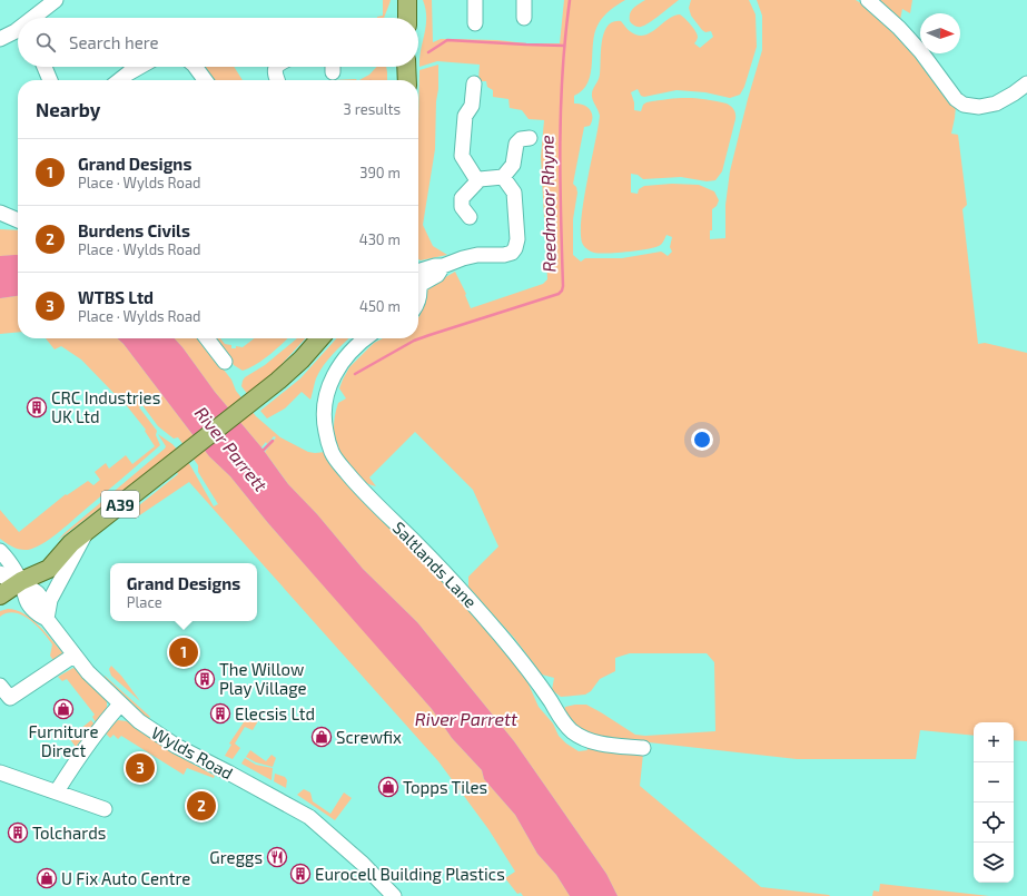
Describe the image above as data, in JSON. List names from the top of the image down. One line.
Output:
{"streets":{"main road":["A39"],"street":["Saltlands Lane","Wylds Road"]},"crossings":[["A39","Wylds Road"]],"water":["Reedmoor Rhyne","River Parrett"],"places":{"building":["CRC Industries UK Ltd","The Willow Play Village","Elecsis Ltd","Tolchards","Eurocell Building Plastics"],"shop":["Furniture Direct","Screwfix","Topps Tiles","U Fix Auto Centre"],"restaurant":["Greggs"]},"north":"right","page":{"search":"Search here","heading":["Nearby","3 results"],"list":[{"mark":"1","name":"Grand Designs","note":"Place · Wylds Road","value":"390 m"},{"mark":"2","name":"Burdens Civils","note":"Place · Wylds Road","value":"430 m"},{"mark":"3","name":"WTBS Ltd","note":"Place · Wylds Road","value":"450 m"}],"popup":["Grand Designs","Place"],"pins":["1","3","2"],"map_buttons":["+","−"]}}
